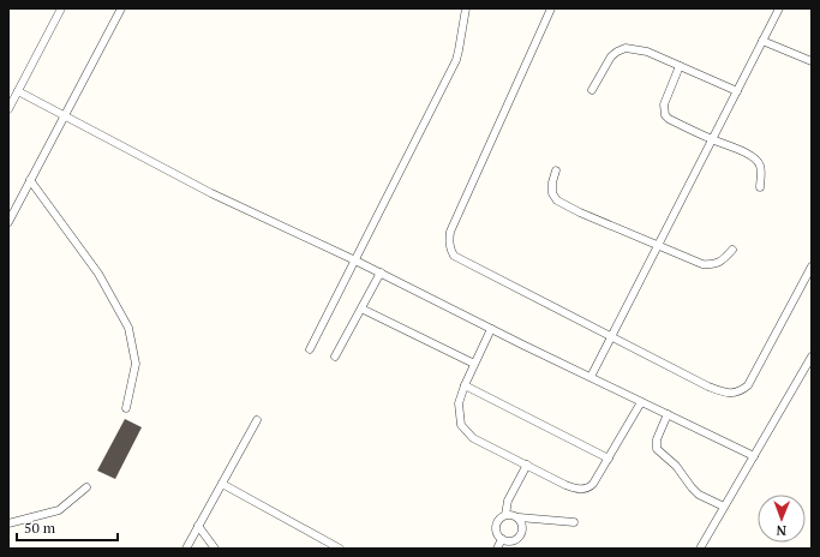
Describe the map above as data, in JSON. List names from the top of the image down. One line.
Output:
{"scale_bar":"50 m","north":"bottom"}
